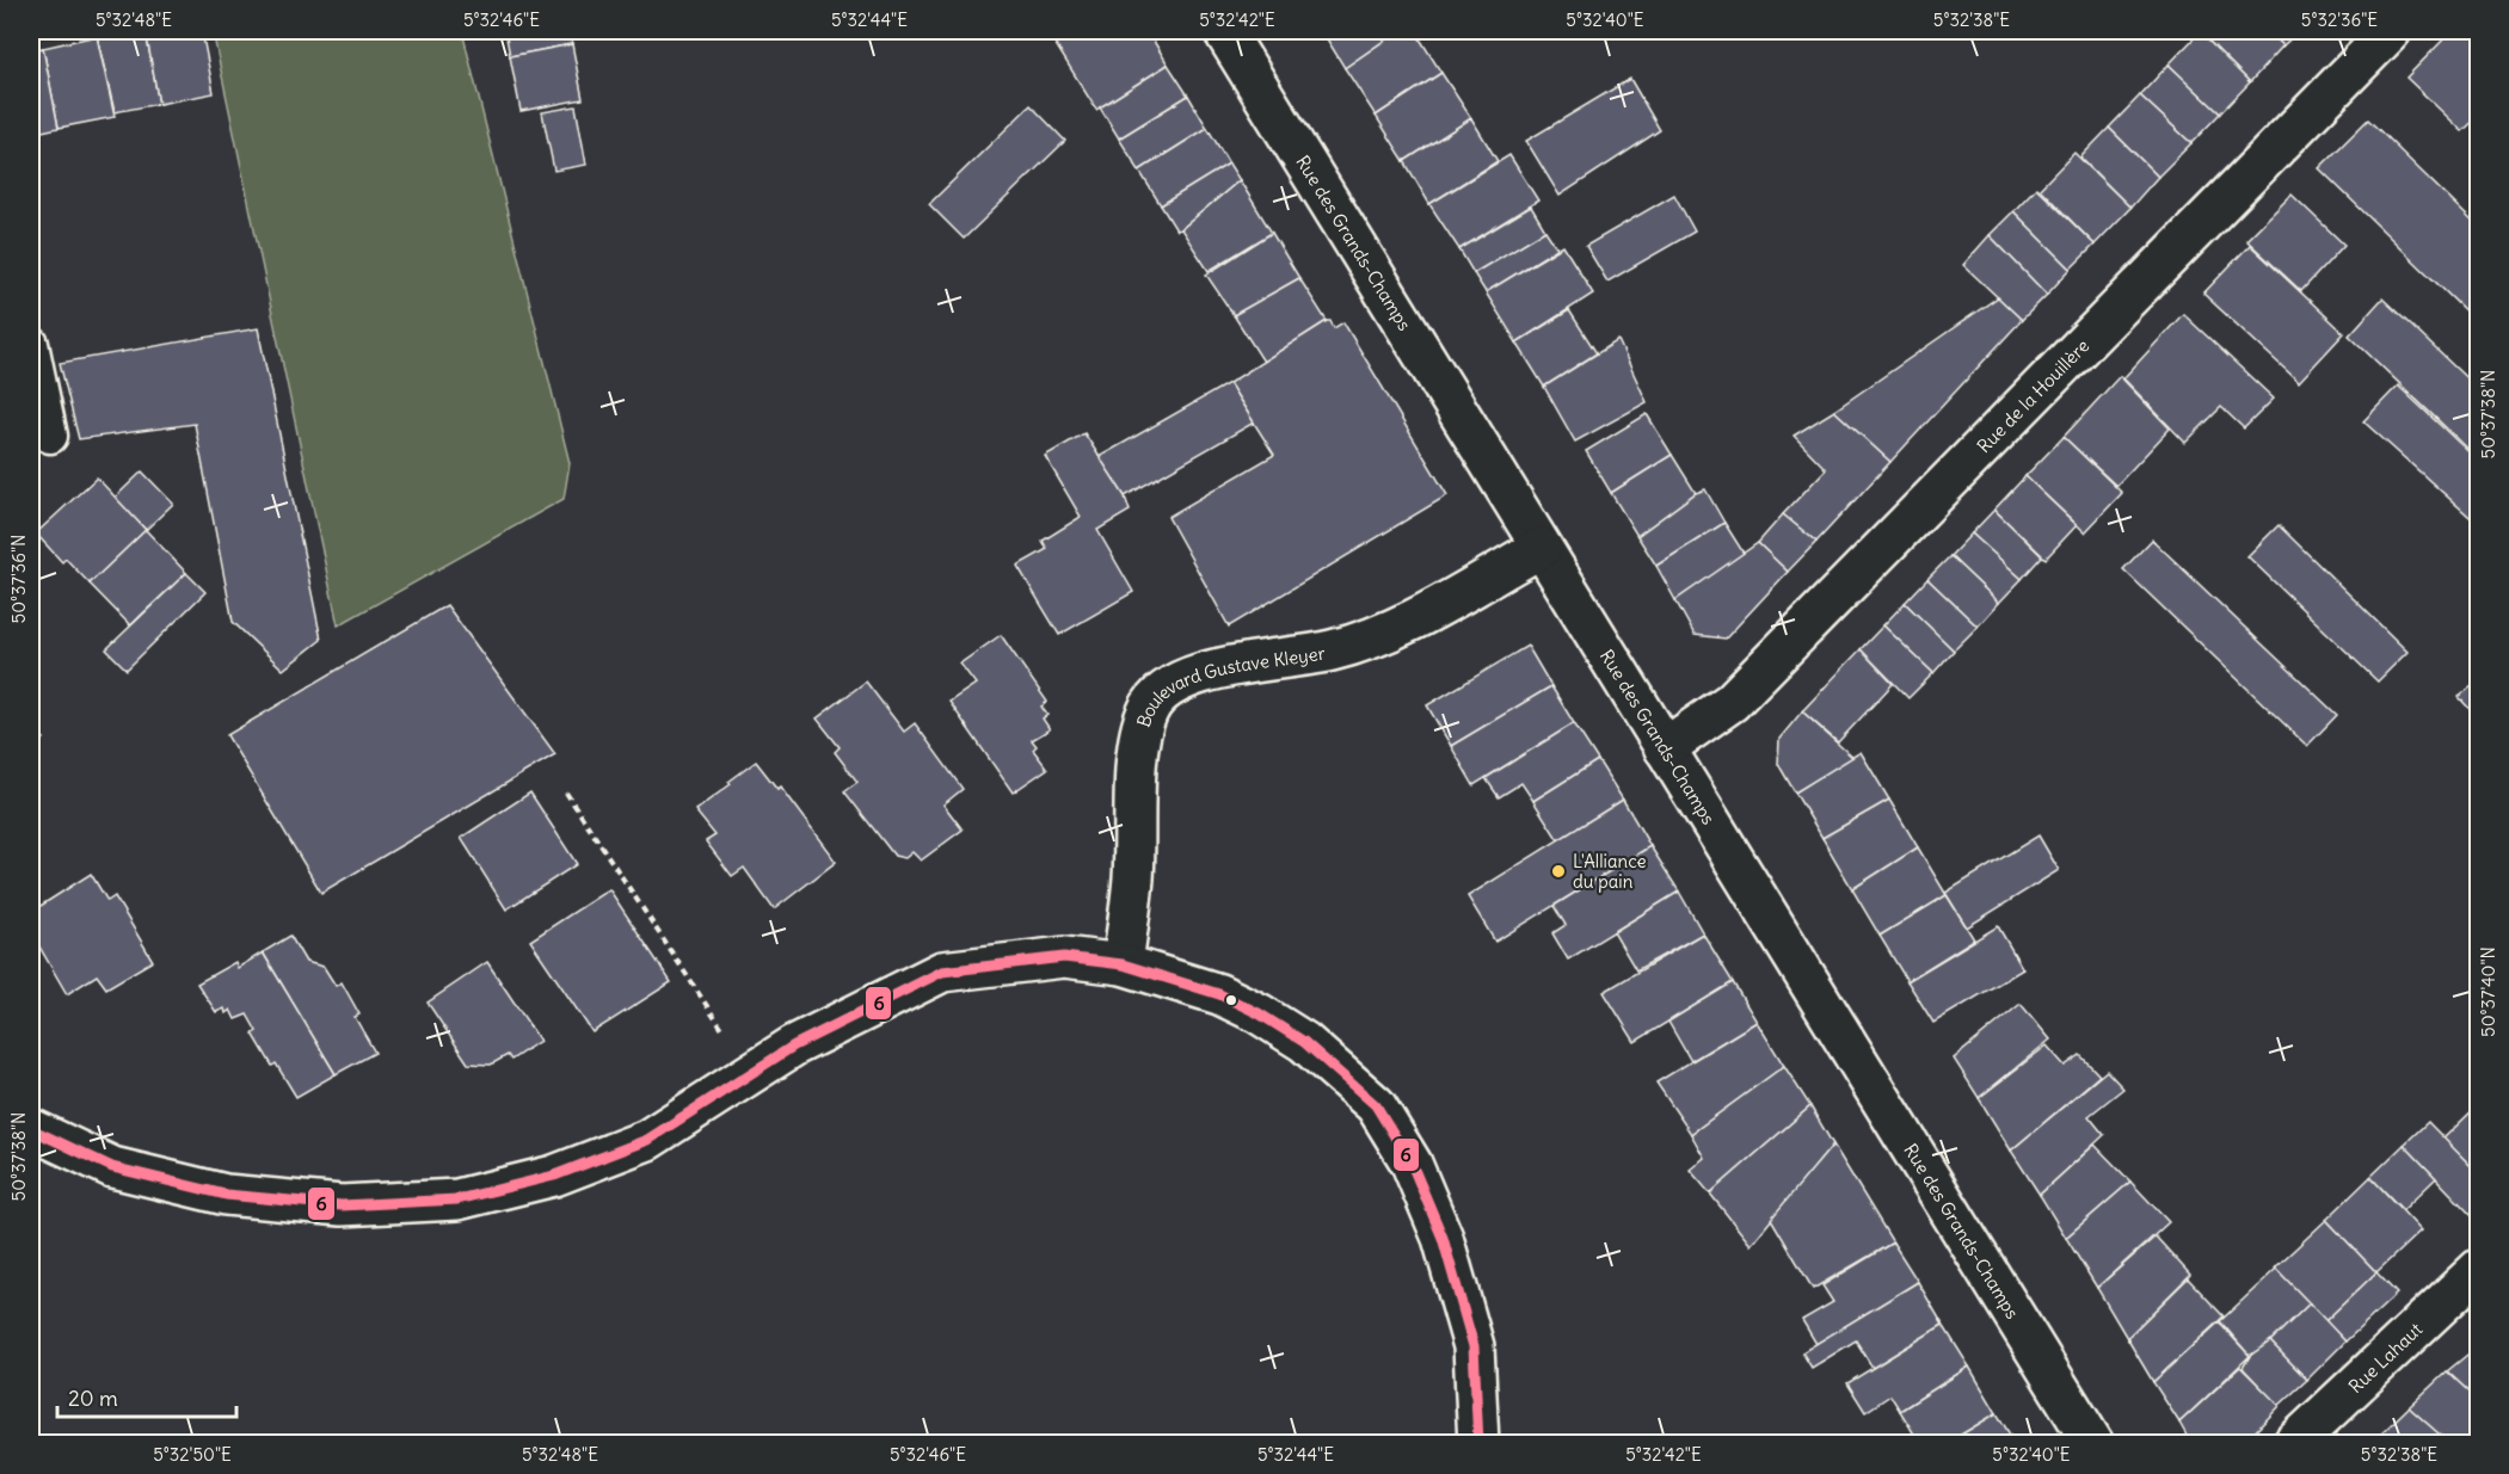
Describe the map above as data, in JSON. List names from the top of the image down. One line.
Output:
{"streets":{"street":["Rue des Grands-Champs","Rue de la Houillère","Boulevard Gustave Kleyer","Rue Lahaut"]},"crossings":[["Rue des Grands-Champs","Rue de la Houillère"],["Rue des Grands-Champs","Boulevard Gustave Kleyer"]],"places":["L'Alliance du pain"],"lines":["transit line 6"],"scale_bar":"20 m","coordinates":["5°32'48\"E","5°32'46\"E","5°32'44\"E","5°32'42\"E","5°32'40\"E","5°32'38\"E","5°32'36\"E","50°37'38\"N","50°37'36\"N","50°37'40\"N","5°32'50\"E"]}
